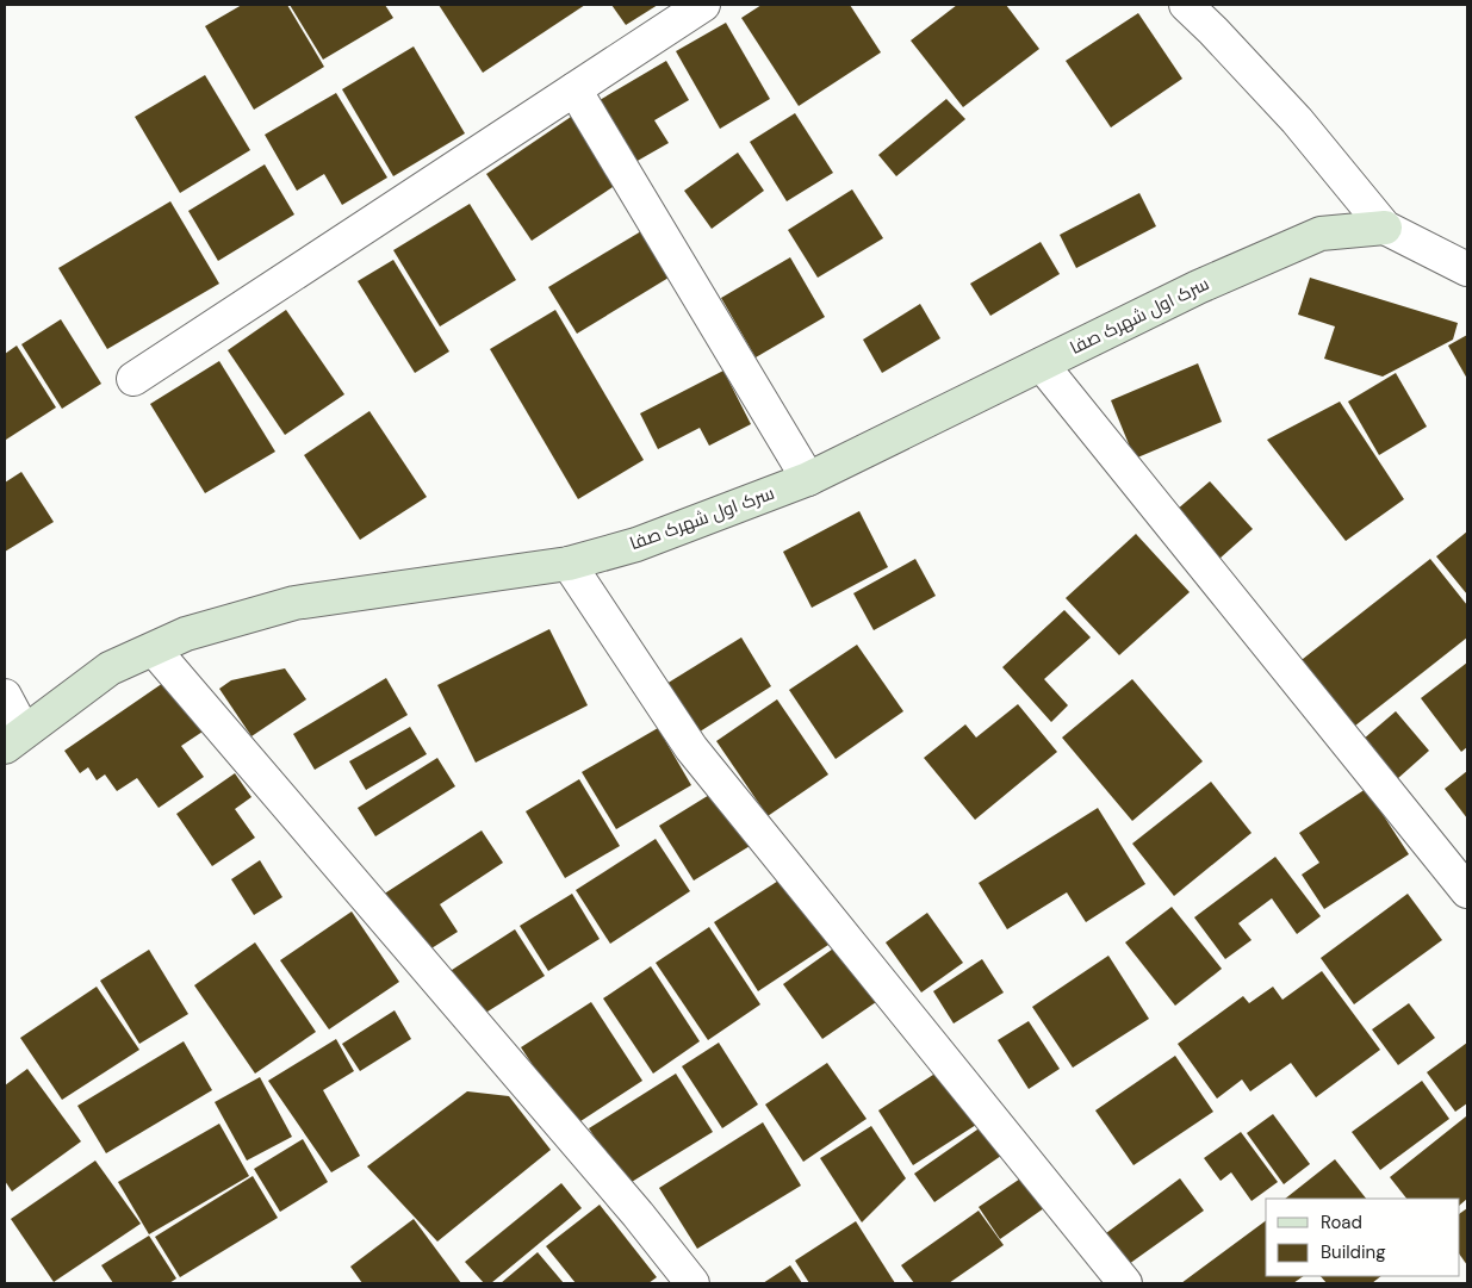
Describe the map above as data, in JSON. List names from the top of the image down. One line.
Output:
{"streets":{"street":["سرک اول شهرک صفا"]},"legend":["Road","Building"]}
